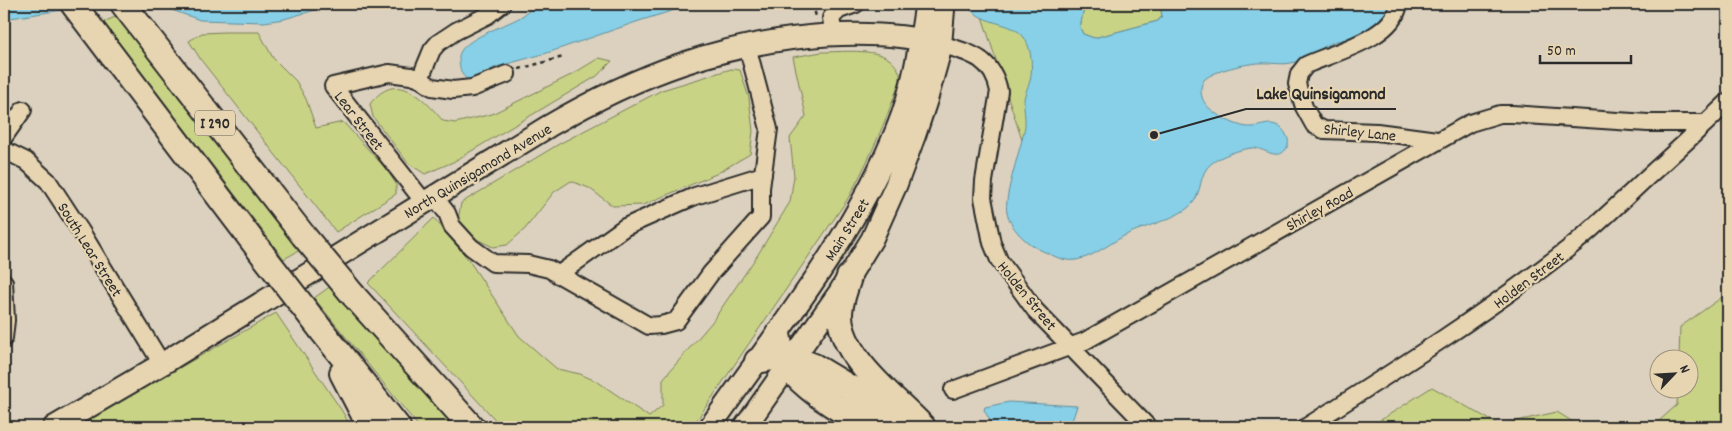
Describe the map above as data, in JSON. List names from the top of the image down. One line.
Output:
{"streets":{"highway":["I 290"],"main road":["North Quinsigamond Avenue","Main Street"],"street":["Lear Street","Shirley Lane","Shirley Road","South Lear Street","Holden Street"]},"crossings":[["Lear Street","North Quinsigamond Avenue"],["Shirley Lane","Shirley Road"],["North Quinsigamond Avenue","Main Street"],["North Quinsigamond Avenue","South Lear Street"],["North Quinsigamond Avenue","Holden Street"],["Shirley Road","Holden Street"],["Main Street","Holden Street"]],"places":["Lake Quinsigamond"],"scale_bar":"50 m","north":"top right"}
